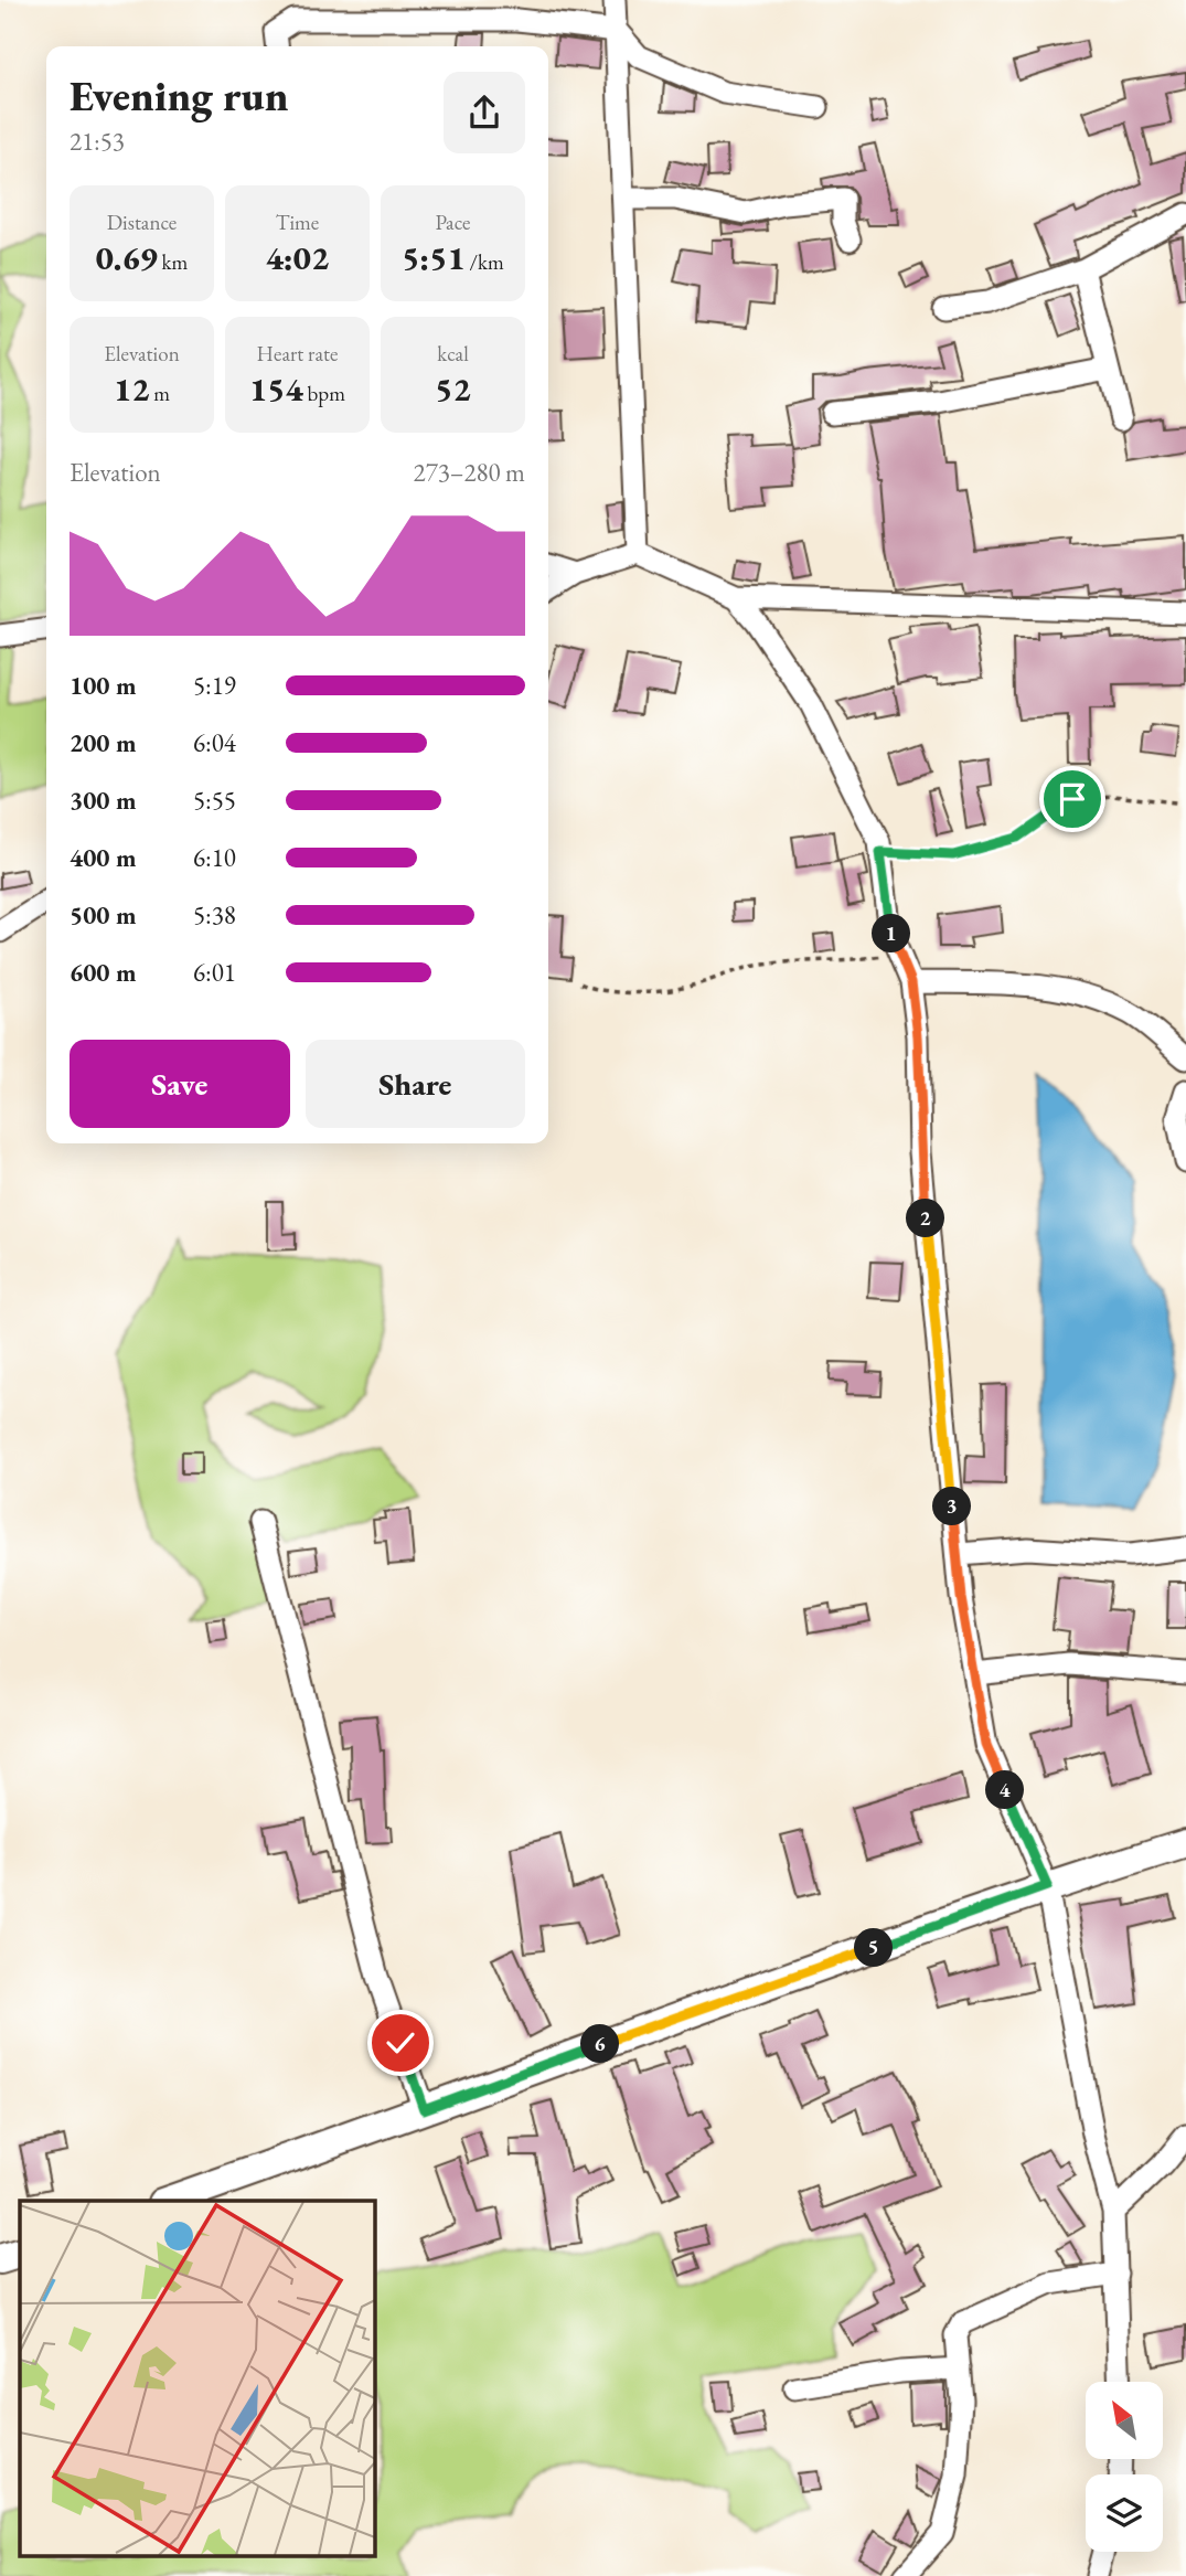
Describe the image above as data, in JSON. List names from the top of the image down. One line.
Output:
{"north":"top left","page":{"heading":["Evening run","21:53"],"stats":[["Distance","0.69 km"],["Time","4:02"],["Pace","5:51 /km"],["Elevation","12 m"],["Heart rate","154 bpm"],["kcal","52"]],"chart":["Elevation","273–280 m"],"list":[{"name":"100 m","note":"5:19"},{"name":"200 m","note":"6:04"},{"name":"300 m","note":"5:55"},{"name":"400 m","note":"6:10"},{"name":"500 m","note":"5:38"},{"name":"600 m","note":"6:01"}],"pins":["1","2","3","4","5","6"],"buttons":["Save","Share"]}}
